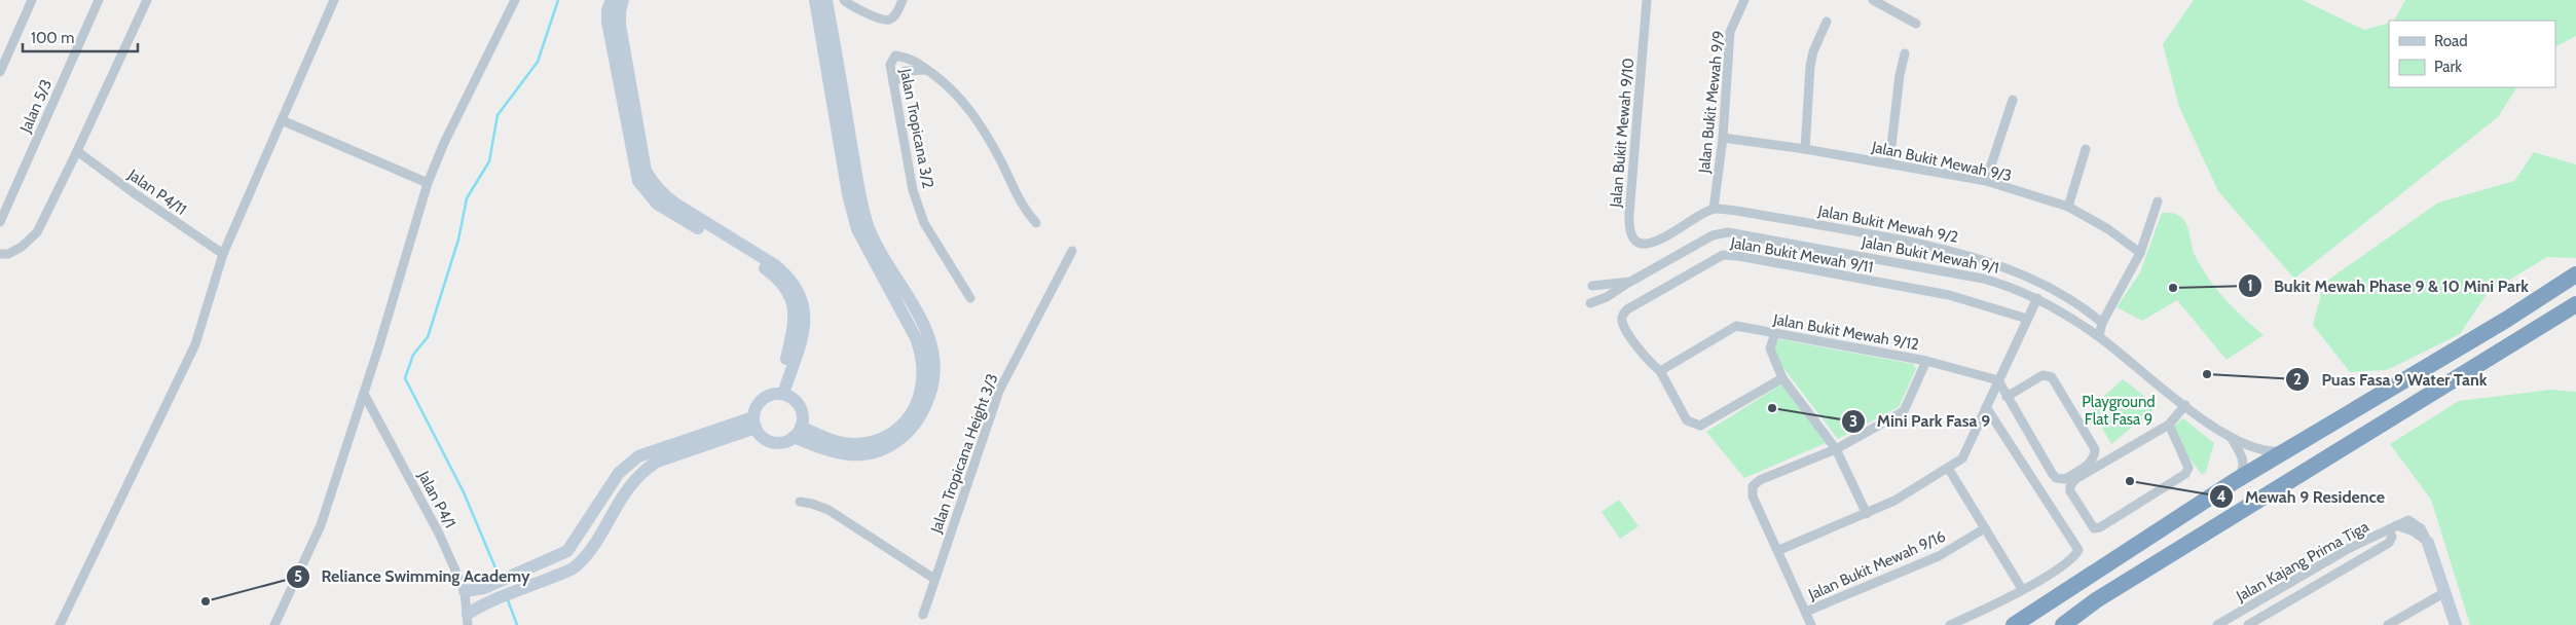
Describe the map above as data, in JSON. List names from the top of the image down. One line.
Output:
{"streets":{"street":["Jalan Bukit Mewah 9/9","Jalan 5/3","Jalan Tropicana 3/2","Jalan Bukit Mewah 9/10","Jalan Bukit Mewah 9/3","Jalan P4/11","Jalan Bukit Mewah 9/2","Jalan Bukit Mewah 9/11","Jalan Bukit Mewah 9/1","Jalan Bukit Mewah 9/12","Jalan Tropicana Height 3/3","Jalan P4/1","Jalan Kajang Prima Tiga","Jalan Bukit Mewah 9/16"]},"crossings":[["Jalan Bukit Mewah 9/9","Jalan Bukit Mewah 9/10"],["Jalan Bukit Mewah 9/9","Jalan Bukit Mewah 9/3"],["Jalan Bukit Mewah 9/9","Jalan Bukit Mewah 9/2"],["Jalan Bukit Mewah 9/10","Jalan Bukit Mewah 9/2"],["Jalan Bukit Mewah 9/11","Jalan Bukit Mewah 9/12"]],"parks":["Playground Flat Fasa 9"],"places":["Bukit Mewah Phase 9 & 10 Mini Park","Puas Fasa 9 Water Tank","Mini Park Fasa 9","Mewah 9 Residence","Reliance Swimming Academy"],"legend":["Road","Park"],"scale_bar":"100 m"}
